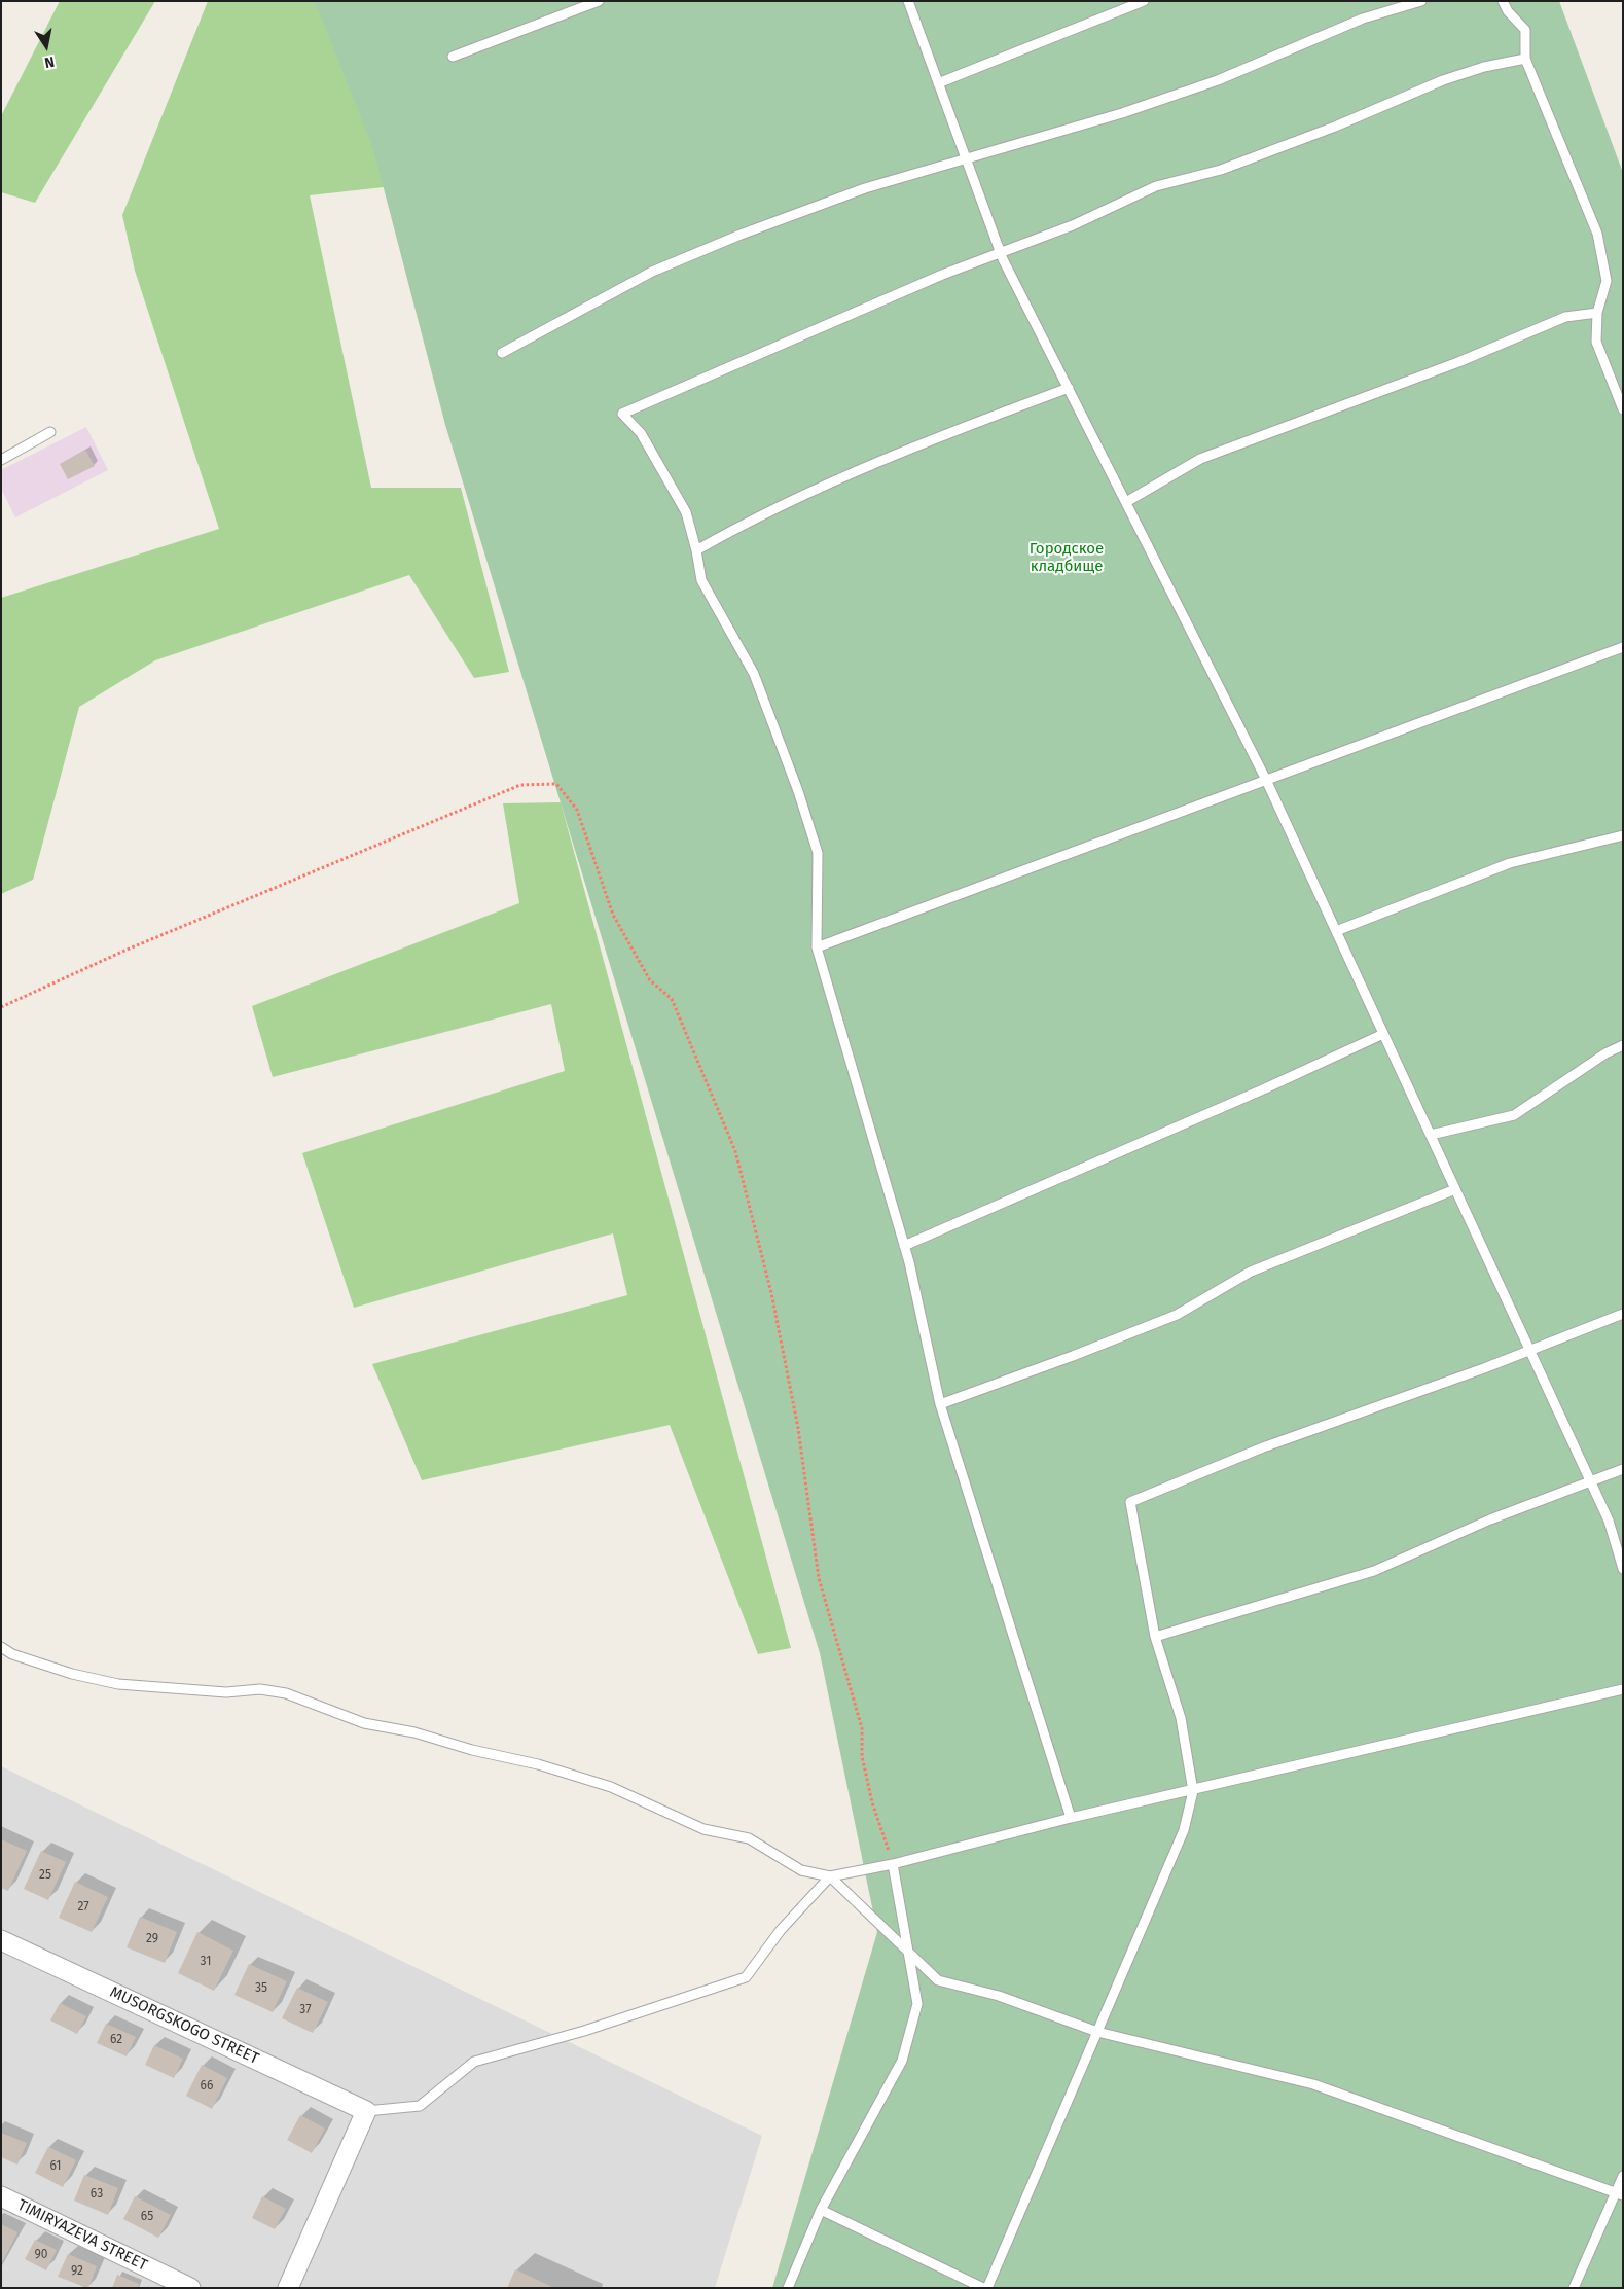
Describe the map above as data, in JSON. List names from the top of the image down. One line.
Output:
{"streets":{"street":["MUSORGSKOGO STREET","TIMIRYAZEVA STREET"]},"parks":["Городское кладбище"],"house_numbers":["25","27","29","31","35","37","62","66","61","63","65","90","92"],"north":"bottom"}
